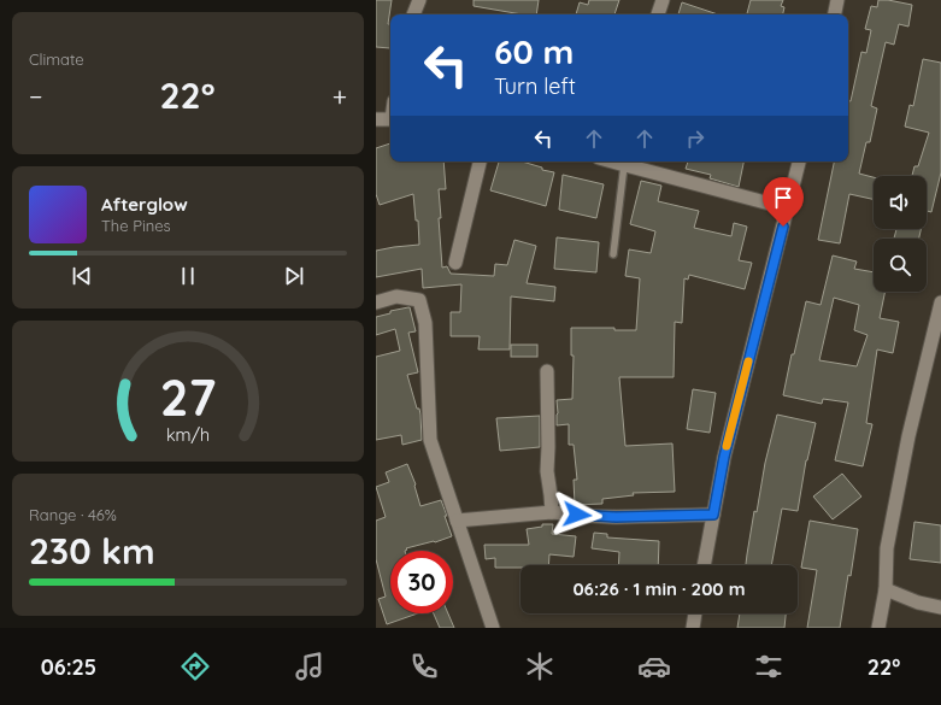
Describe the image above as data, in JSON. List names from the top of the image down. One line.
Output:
{"page":{"tile":["Climate",["Range · 46%","230 km"]],"turn":["60 m","Turn left"],"heat":["−","22°","+"],"song":["Afterglow","The Pines"],"limit":"30","trip":"06:26 · 1 min · 200 m","tabs":["06:25","22°"],"gauge":["27","km/h"]}}
